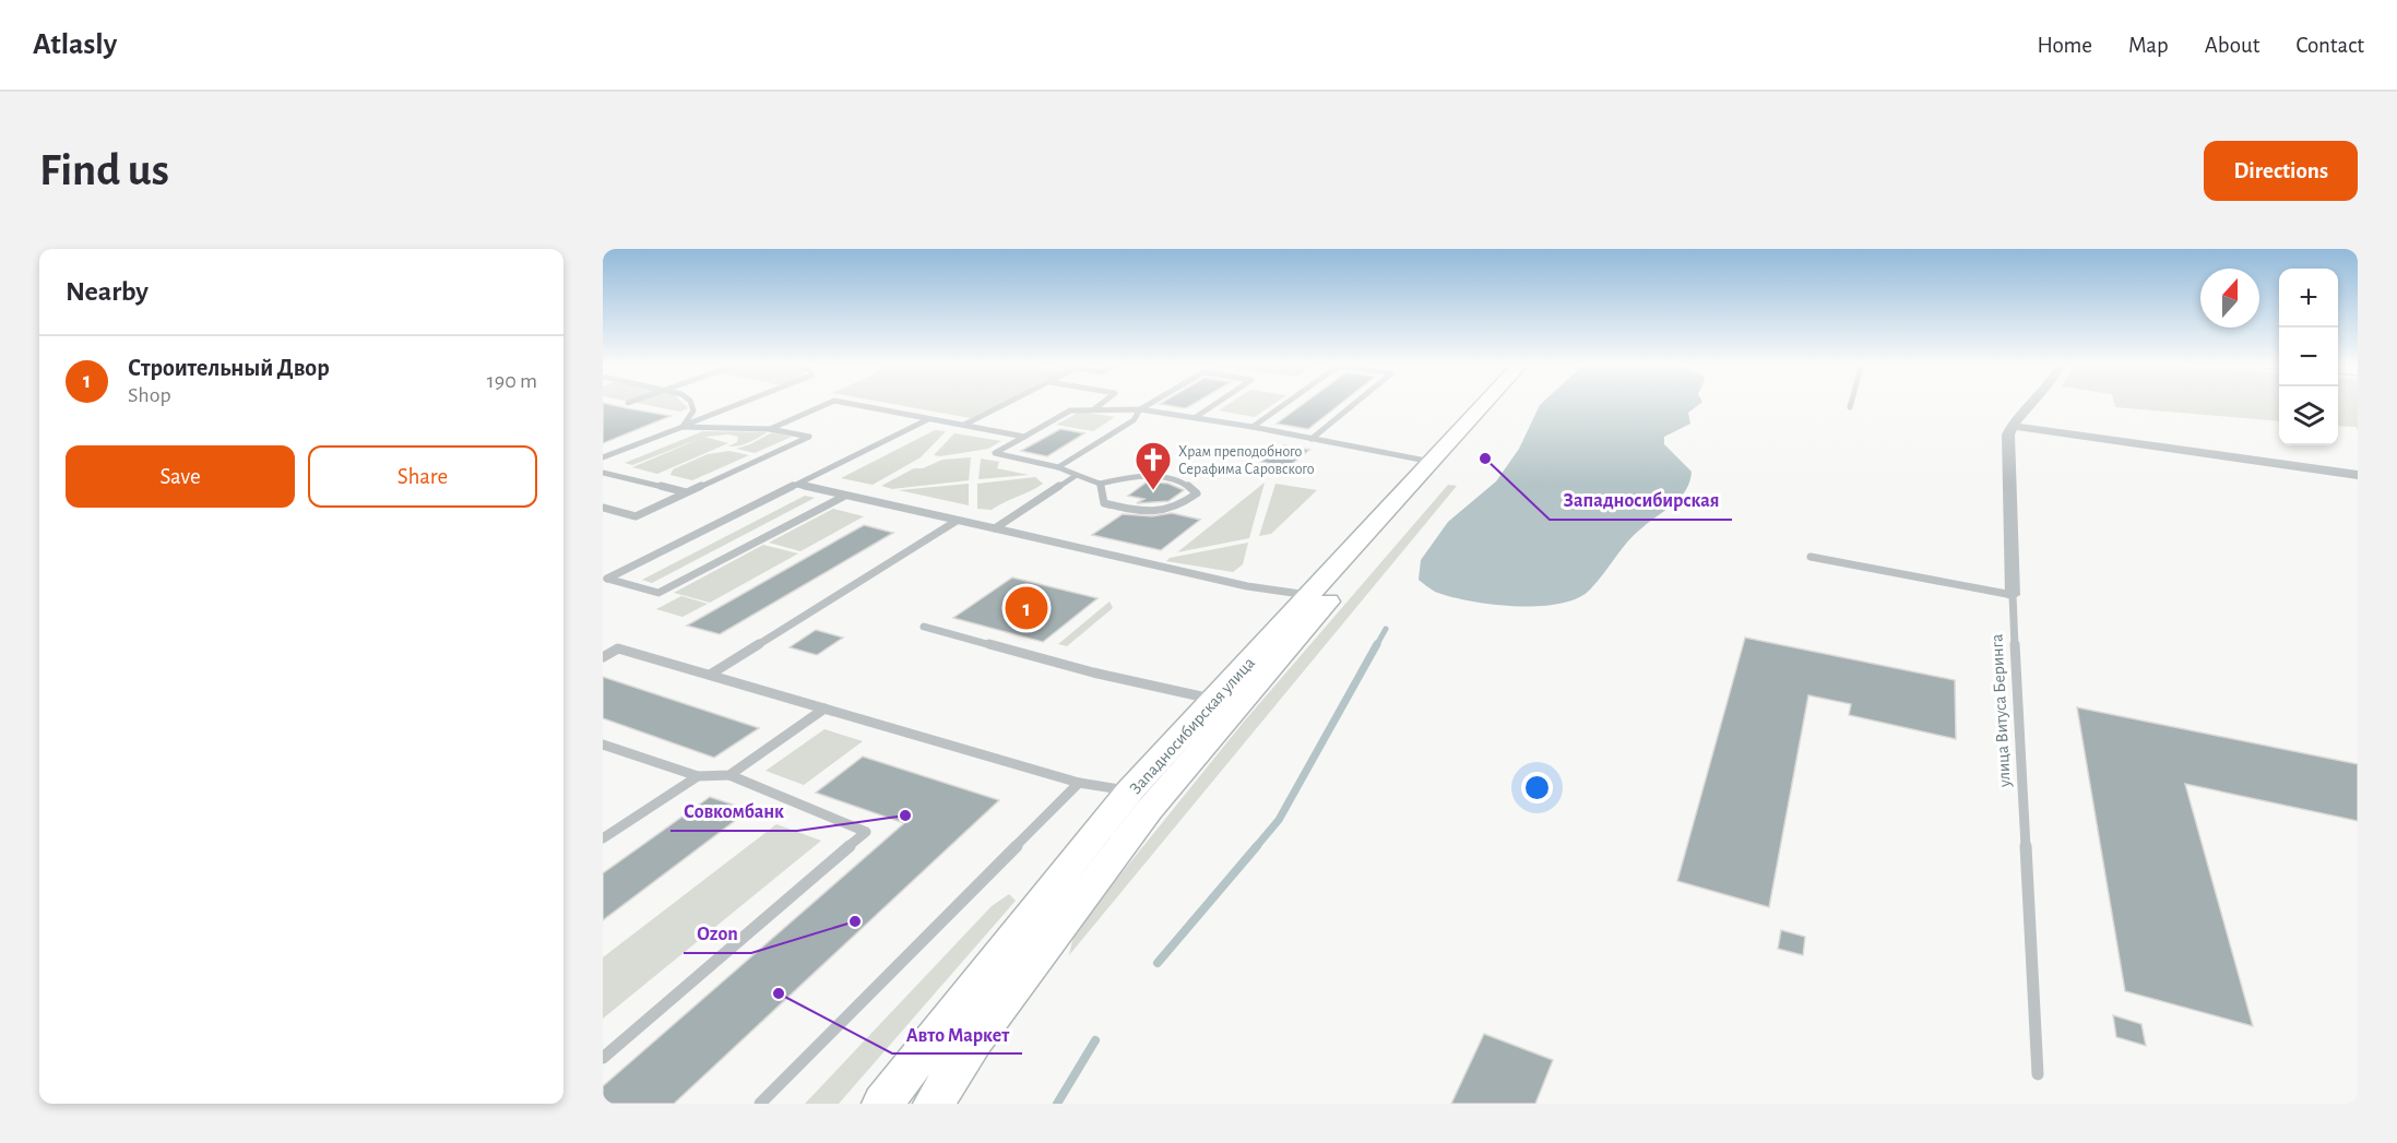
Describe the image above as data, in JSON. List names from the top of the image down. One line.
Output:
{"streets":{"main road":["Западносибирская улица"],"street":["улица Витуса Беринга"]},"places":{"other":["Западносибирская","Совкомбанк","Ozon","Авто Маркет"],"church":["Храм преподобного Серафима Саровского"]},"north":"top","page":{"header":"Atlasly","nav":["Home","Map","About","Contact"],"buttons":["Directions",["Save","Share"]],"title":"Find us","heading":"Nearby","map_buttons":["+","−"],"list":[{"mark":"1","name":"Строительный Двор","note":"Shop","value":"190 m"}],"pins":"1"}}
